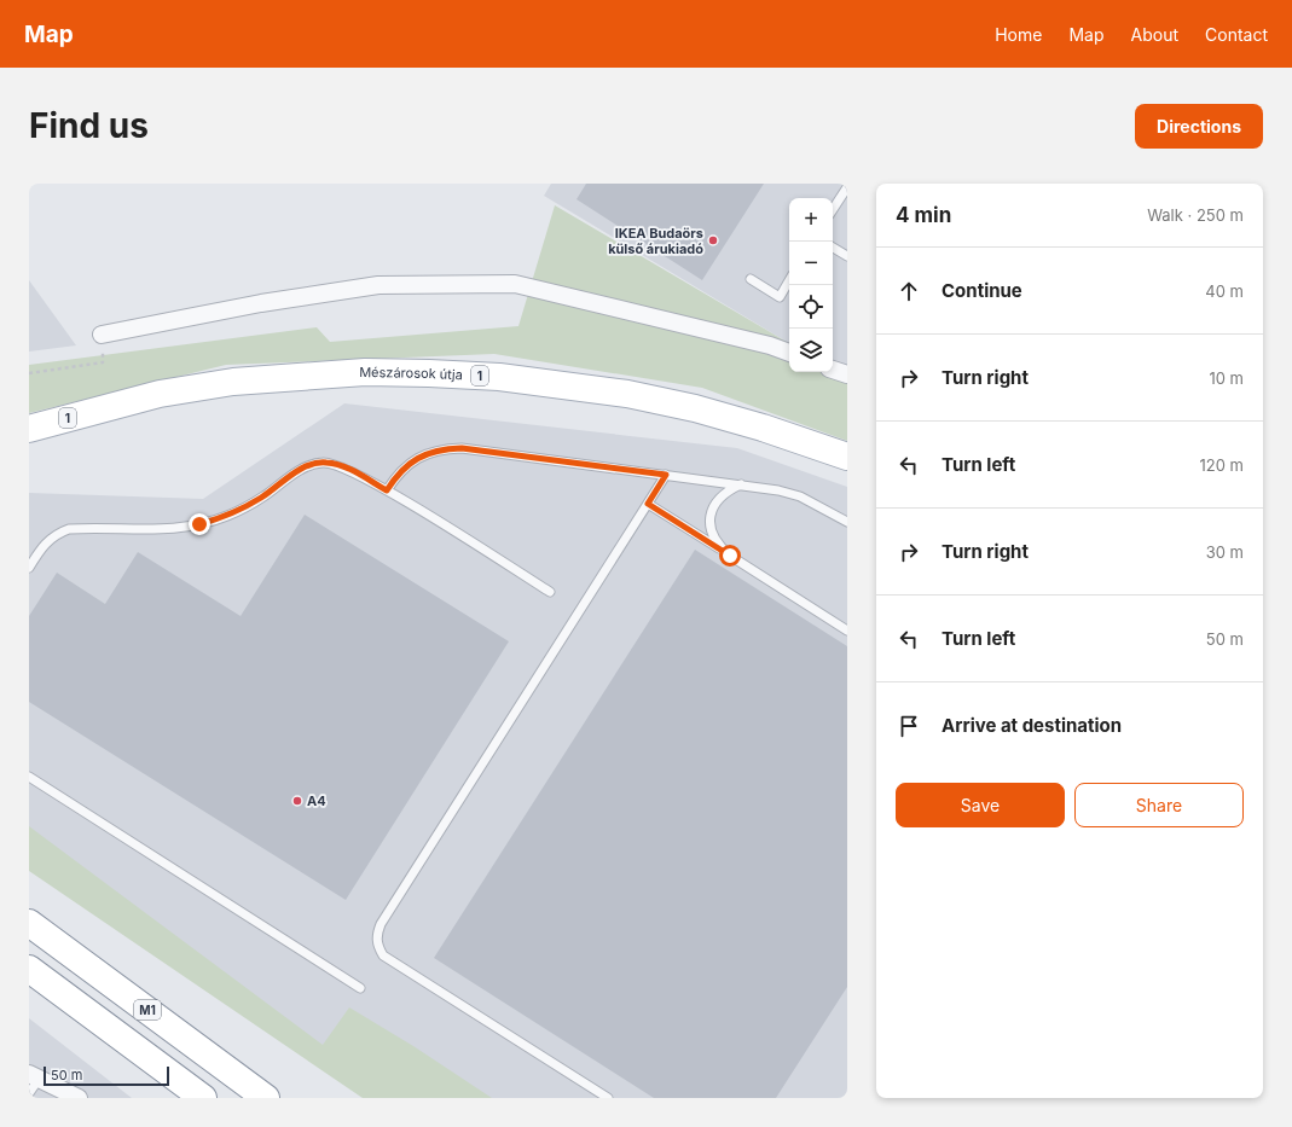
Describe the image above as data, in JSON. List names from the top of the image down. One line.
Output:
{"streets":{"main road":["Mészárosok útja","1","M1"]},"places":["IKEA Budaörs külső árukiadó","A4"],"scale_bar":"50 m","page":{"header":"Map","nav":["Home","Map","About","Contact"],"buttons":["Directions",["Save","Share"]],"title":"Find us","heading":["4 min","Walk · 250 m"],"map_buttons":["+","−"],"list":[["Continue","40 m"],["Turn right","10 m"],["Turn left","120 m"],["Turn right","30 m"],["Turn left","50 m"],"Arrive at destination"],"scale":"50 m"}}
